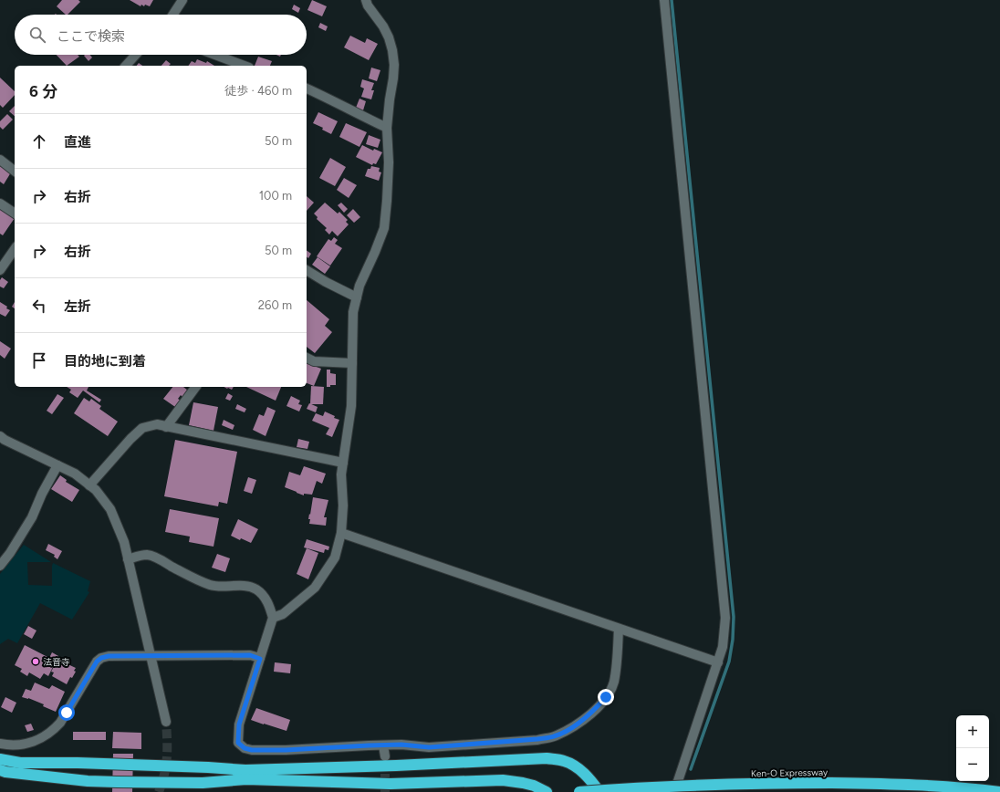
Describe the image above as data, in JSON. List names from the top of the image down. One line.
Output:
{"streets":{"highway":["Ken-O Expressway"]},"places":["法音寺"],"page":{"search":"ここで検索","heading":["6 分","徒歩 · 460 m"],"list":[["直進","50 m"],["右折","100 m"],["右折","50 m"],["左折","260 m"],"目的地に到着"],"map_buttons":["+","−"]}}
